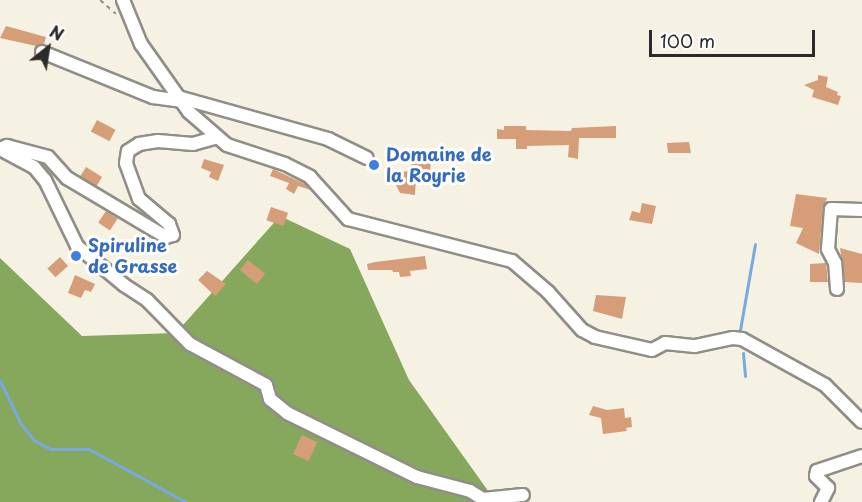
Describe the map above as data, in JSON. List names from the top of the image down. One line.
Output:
{"places":["Domaine de la Royrie","Spiruline de Grasse"],"scale_bar":"100 m","north":"top right"}
